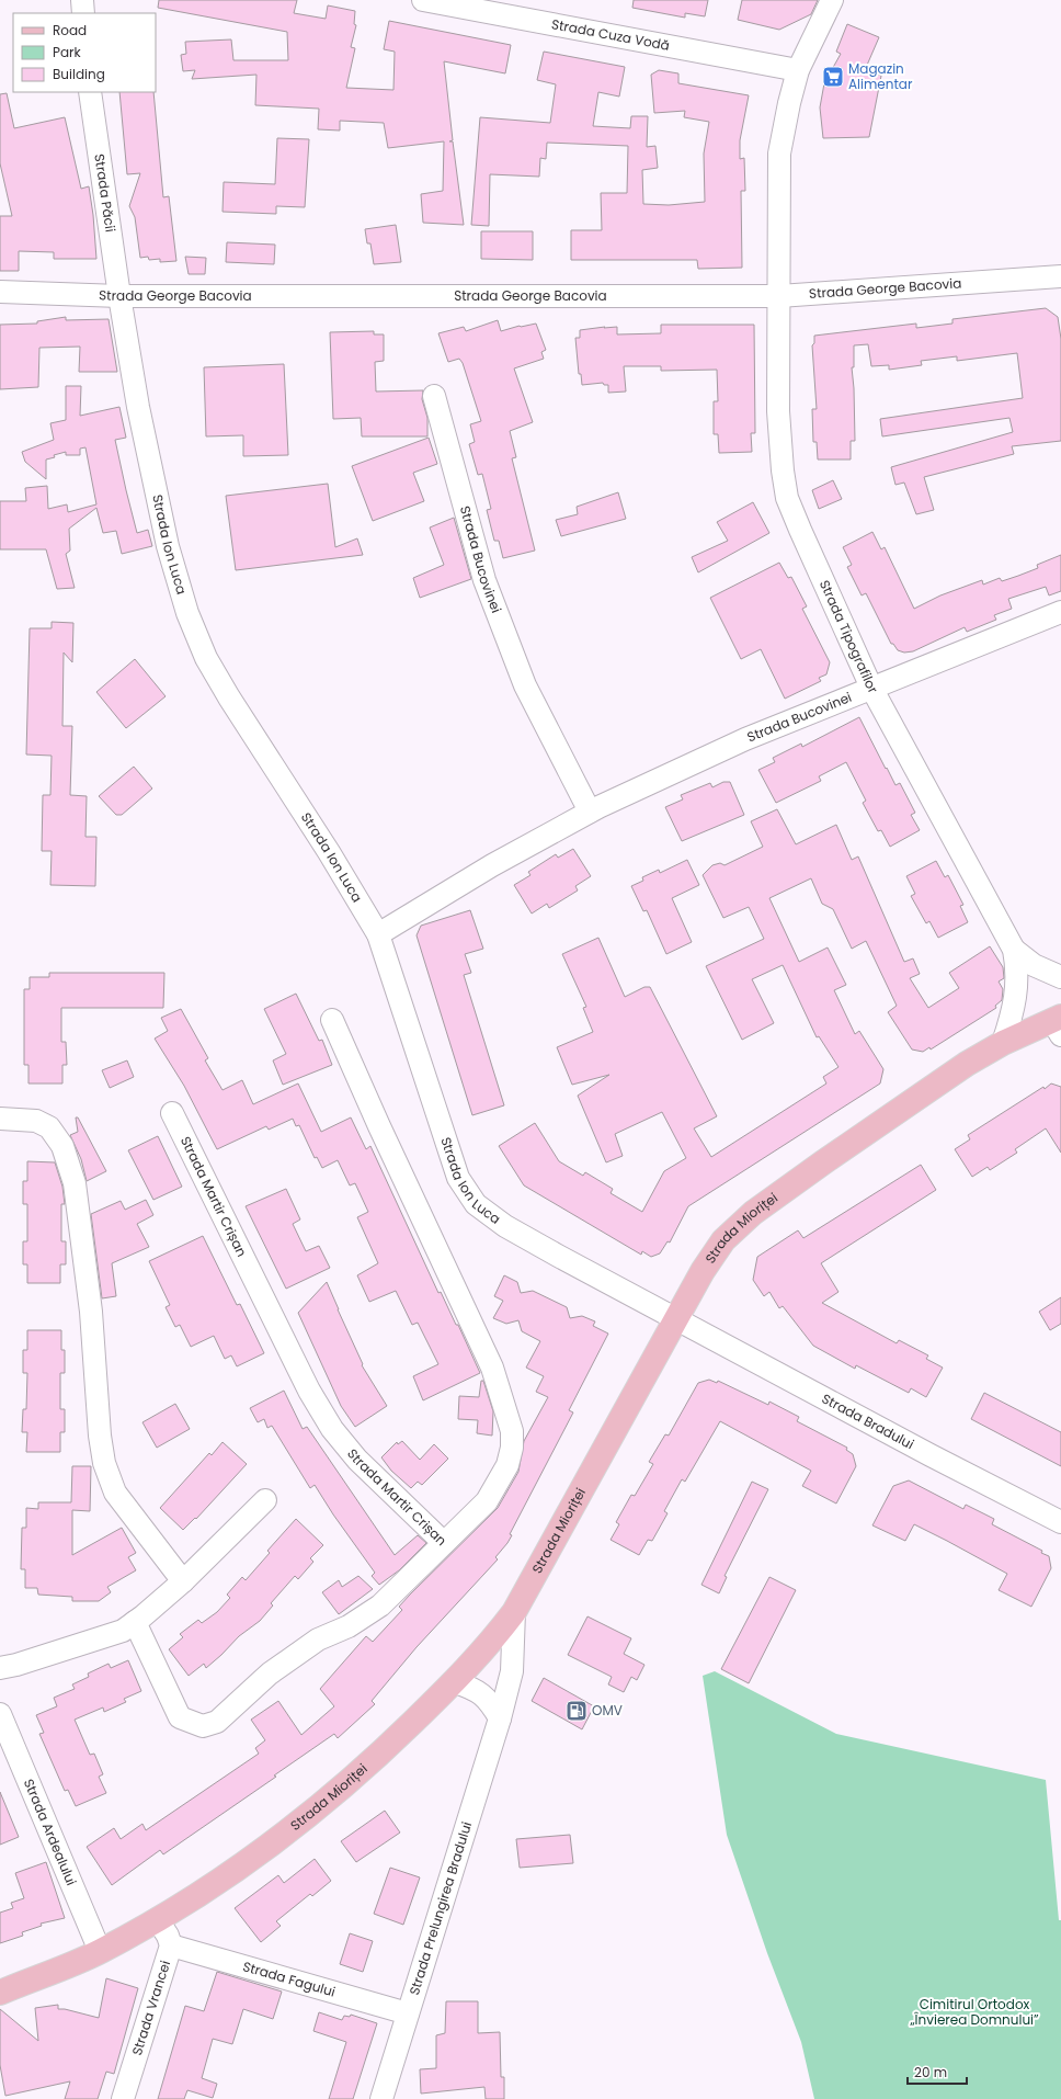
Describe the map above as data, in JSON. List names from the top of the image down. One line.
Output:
{"streets":{"main road":["Strada Mioriței"],"street":["Strada Cuza Vodă","Strada Păcii","Strada George Bacovia","Strada Ion Luca","Strada Bucovinei","Strada Tipografilor","Strada Martir Crișan","Strada Bradului","Strada Ardealului","Strada Prelungirea Bradului","Strada Fagului","Strada Vrancei"]},"crossings":[["Strada Cuza Vodă","Strada Tipografilor"],["Strada Păcii","Strada George Bacovia"],["Strada Păcii","Strada Ion Luca"],["Strada George Bacovia","Strada Ion Luca"],["Strada George Bacovia","Strada Tipografilor"],["Strada Ion Luca","Strada Bucovinei"],["Strada Ion Luca","Strada Mioriței"],["Strada Ion Luca","Strada Bradului"],["Strada Bucovinei","Strada Tipografilor"],["Strada Tipografilor","Strada Mioriței"],["Strada Mioriței","Strada Bradului"],["Strada Mioriței","Strada Ardealului"],["Strada Mioriței","Strada Prelungirea Bradului"],["Strada Mioriței","Strada Vrancei"],["Strada Prelungirea Bradului","Strada Fagului"],["Strada Fagului","Strada Vrancei"]],"parks":["Cimitirul Ortodox „Învierea Domnului”"],"places":{"supermarket":["Magazin Alimentar"],"fuel station":["OMV"]},"legend":["Road","Park","Building"],"scale_bar":"20 m"}
